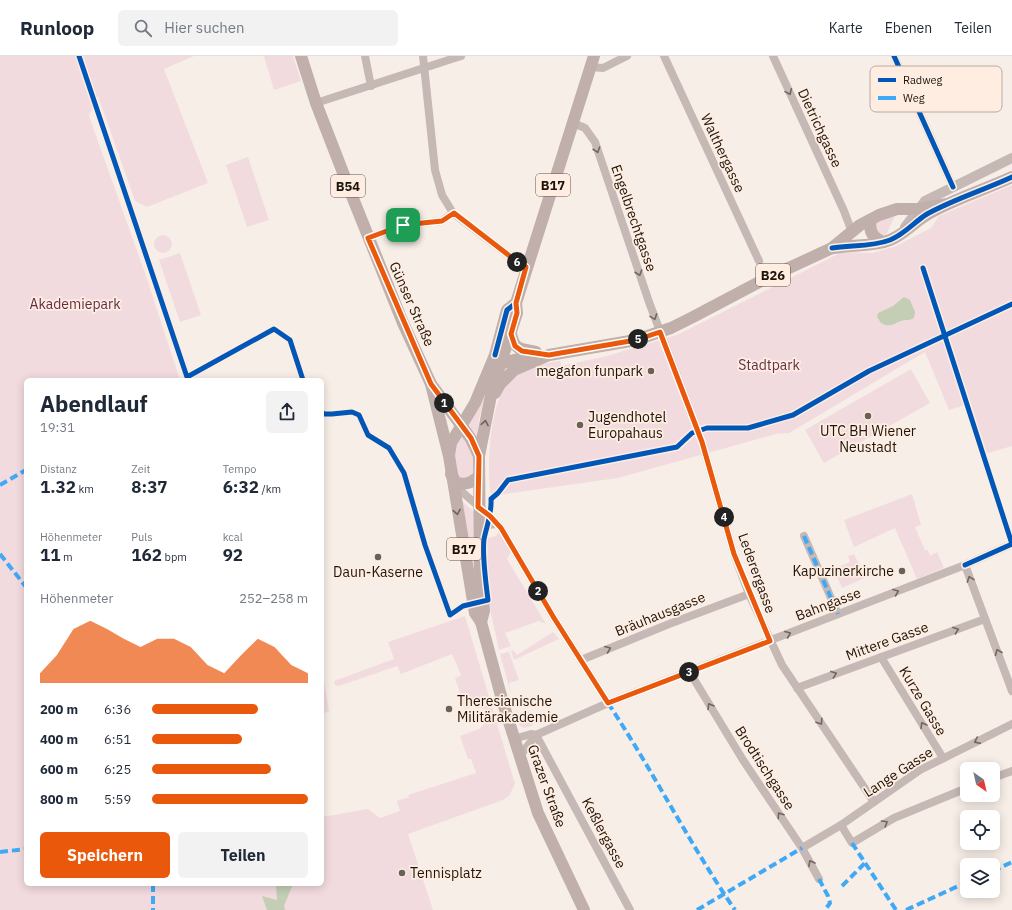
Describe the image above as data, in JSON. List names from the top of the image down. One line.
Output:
{"streets":{"main road":["B17","B54","B26","Günser Straße","Grazer Straße"],"street":["Dietrichgasse","Walthergasse","Engelbrechtgasse","Lederergasse","Bahngasse","Bräuhausgasse","Mittere Gasse","Kurze Gasse","Brodtischgasse","Lange Gasse","Keßlergasse"]},"crossings":[["Dietrichgasse","B26"],["B17","B54"],["B17","Engelbrechtgasse"],["B17","B26"],["B17","Grazer Straße"],["B54","Günser Straße"],["B54","Grazer Straße"],["Engelbrechtgasse","B26"],["Engelbrechtgasse","Lederergasse"],["B26","Lederergasse"],["Lederergasse","Bahngasse"],["Lederergasse","Bräuhausgasse"],["Lederergasse","Mittere Gasse"],["Lederergasse","Lange Gasse"],["Bahngasse","Brodtischgasse"],["Bahngasse","Keßlergasse"],["Mittere Gasse","Kurze Gasse"],["Kurze Gasse","Lange Gasse"],["Brodtischgasse","Lange Gasse"]],"one_way":["Dietrichgasse","Engelbrechtgasse","Bahngasse","Bräuhausgasse","Mittere Gasse","Kurze Gasse","Brodtischgasse"],"parks":["Akademiepark","Stadtpark"],"places":["megafon funpark","UTC BH Wiener Neustadt","Jugendhotel Europahaus","Daun-Kaserne","Kapuzinerkirche","Theresianische Militärakademie","Tennisplatz"],"legend":["Radweg","Weg"],"north":"bottom right","page":{"header":"Runloop","search":"Hier suchen","nav":["Karte","Ebenen","Teilen"],"pins":["6","5","1","4","2","3"],"heading":["Abendlauf","19:31"],"stats":[["Distanz","1.32 km"],["Zeit","8:37"],["Tempo","6:32 /km"],["Höhenmeter","11 m"],["Puls","162 bpm"],["kcal","92"]],"chart":["Höhenmeter","252–258 m"],"list":[{"name":"200 m","note":"6:36"},{"name":"400 m","note":"6:51"},{"name":"600 m","note":"6:25"},{"name":"800 m","note":"5:59"}],"buttons":["Speichern","Teilen"]}}
